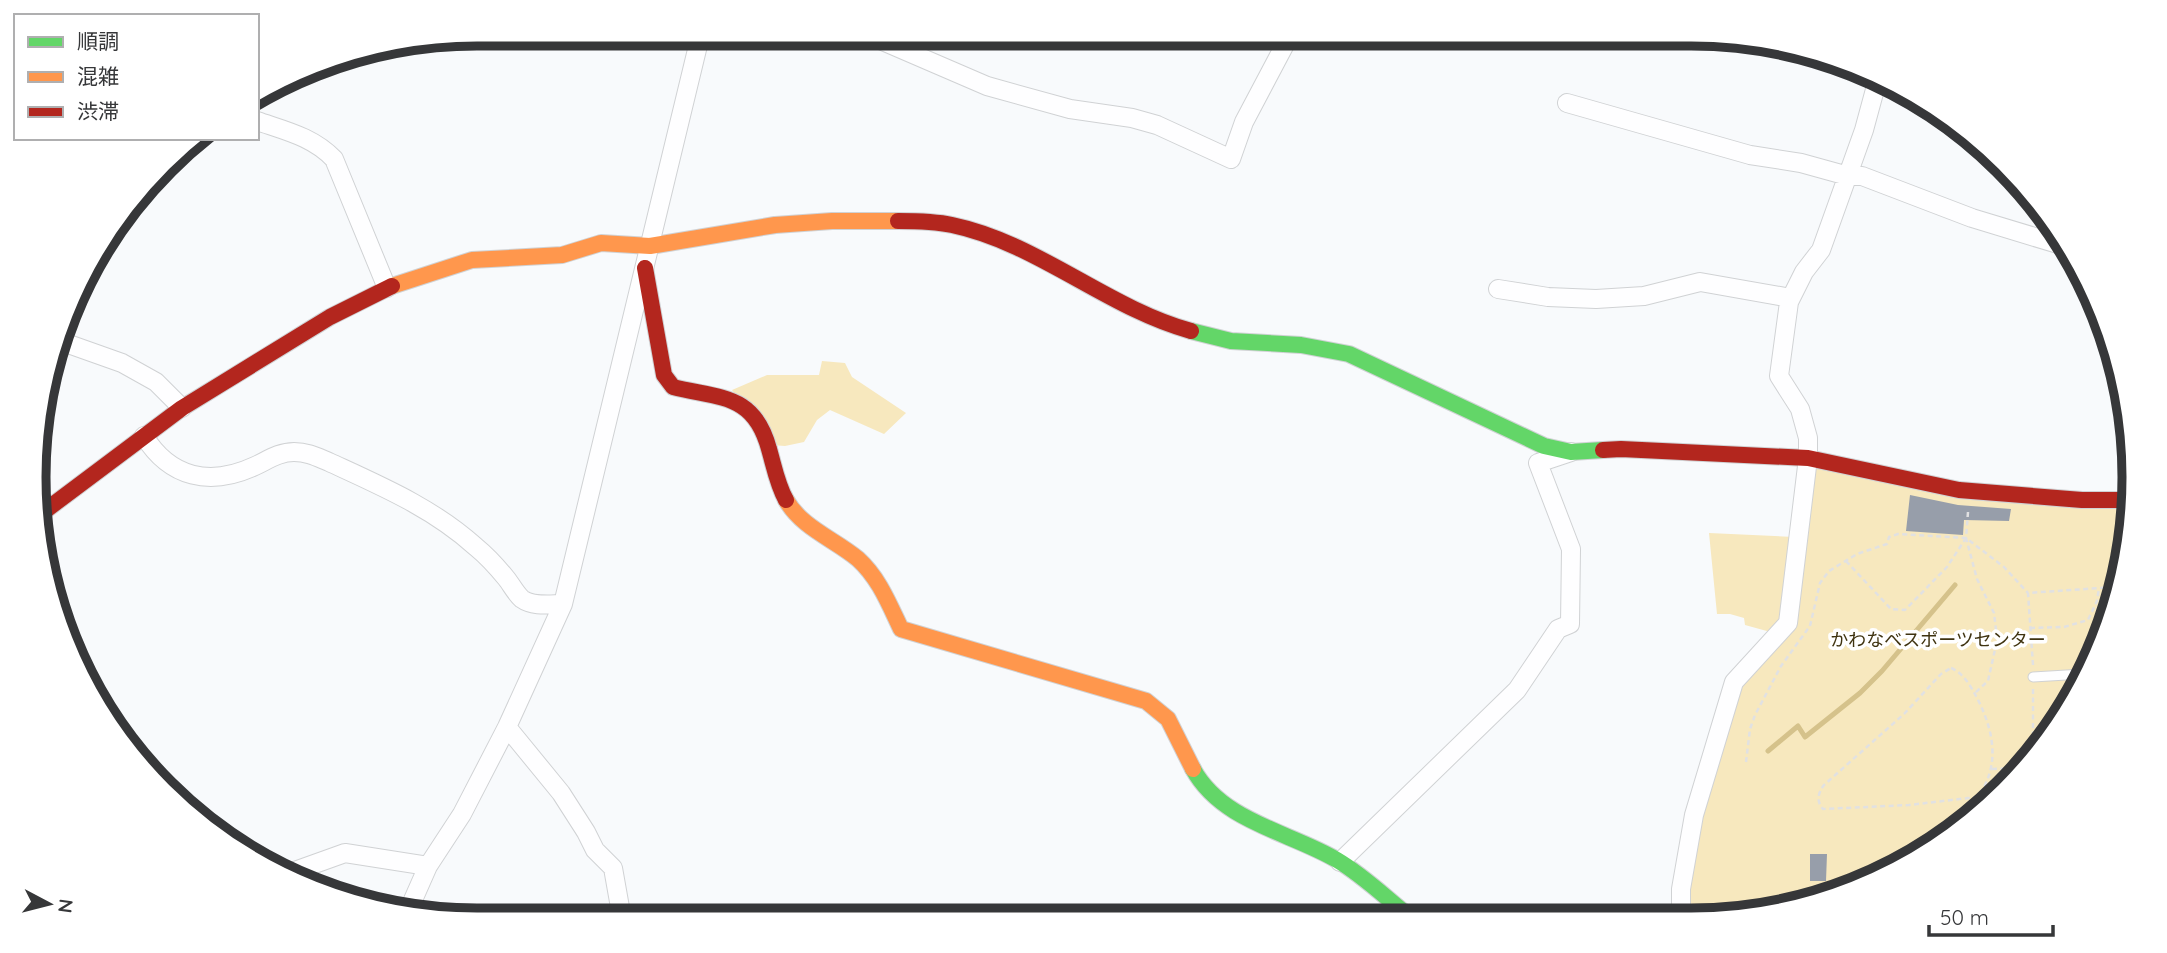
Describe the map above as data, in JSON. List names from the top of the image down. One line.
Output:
{"parks":["かわなべスポーツセンター"],"legend":["順調","混雑","渋滞"],"scale_bar":"50 m","north":"right"}
